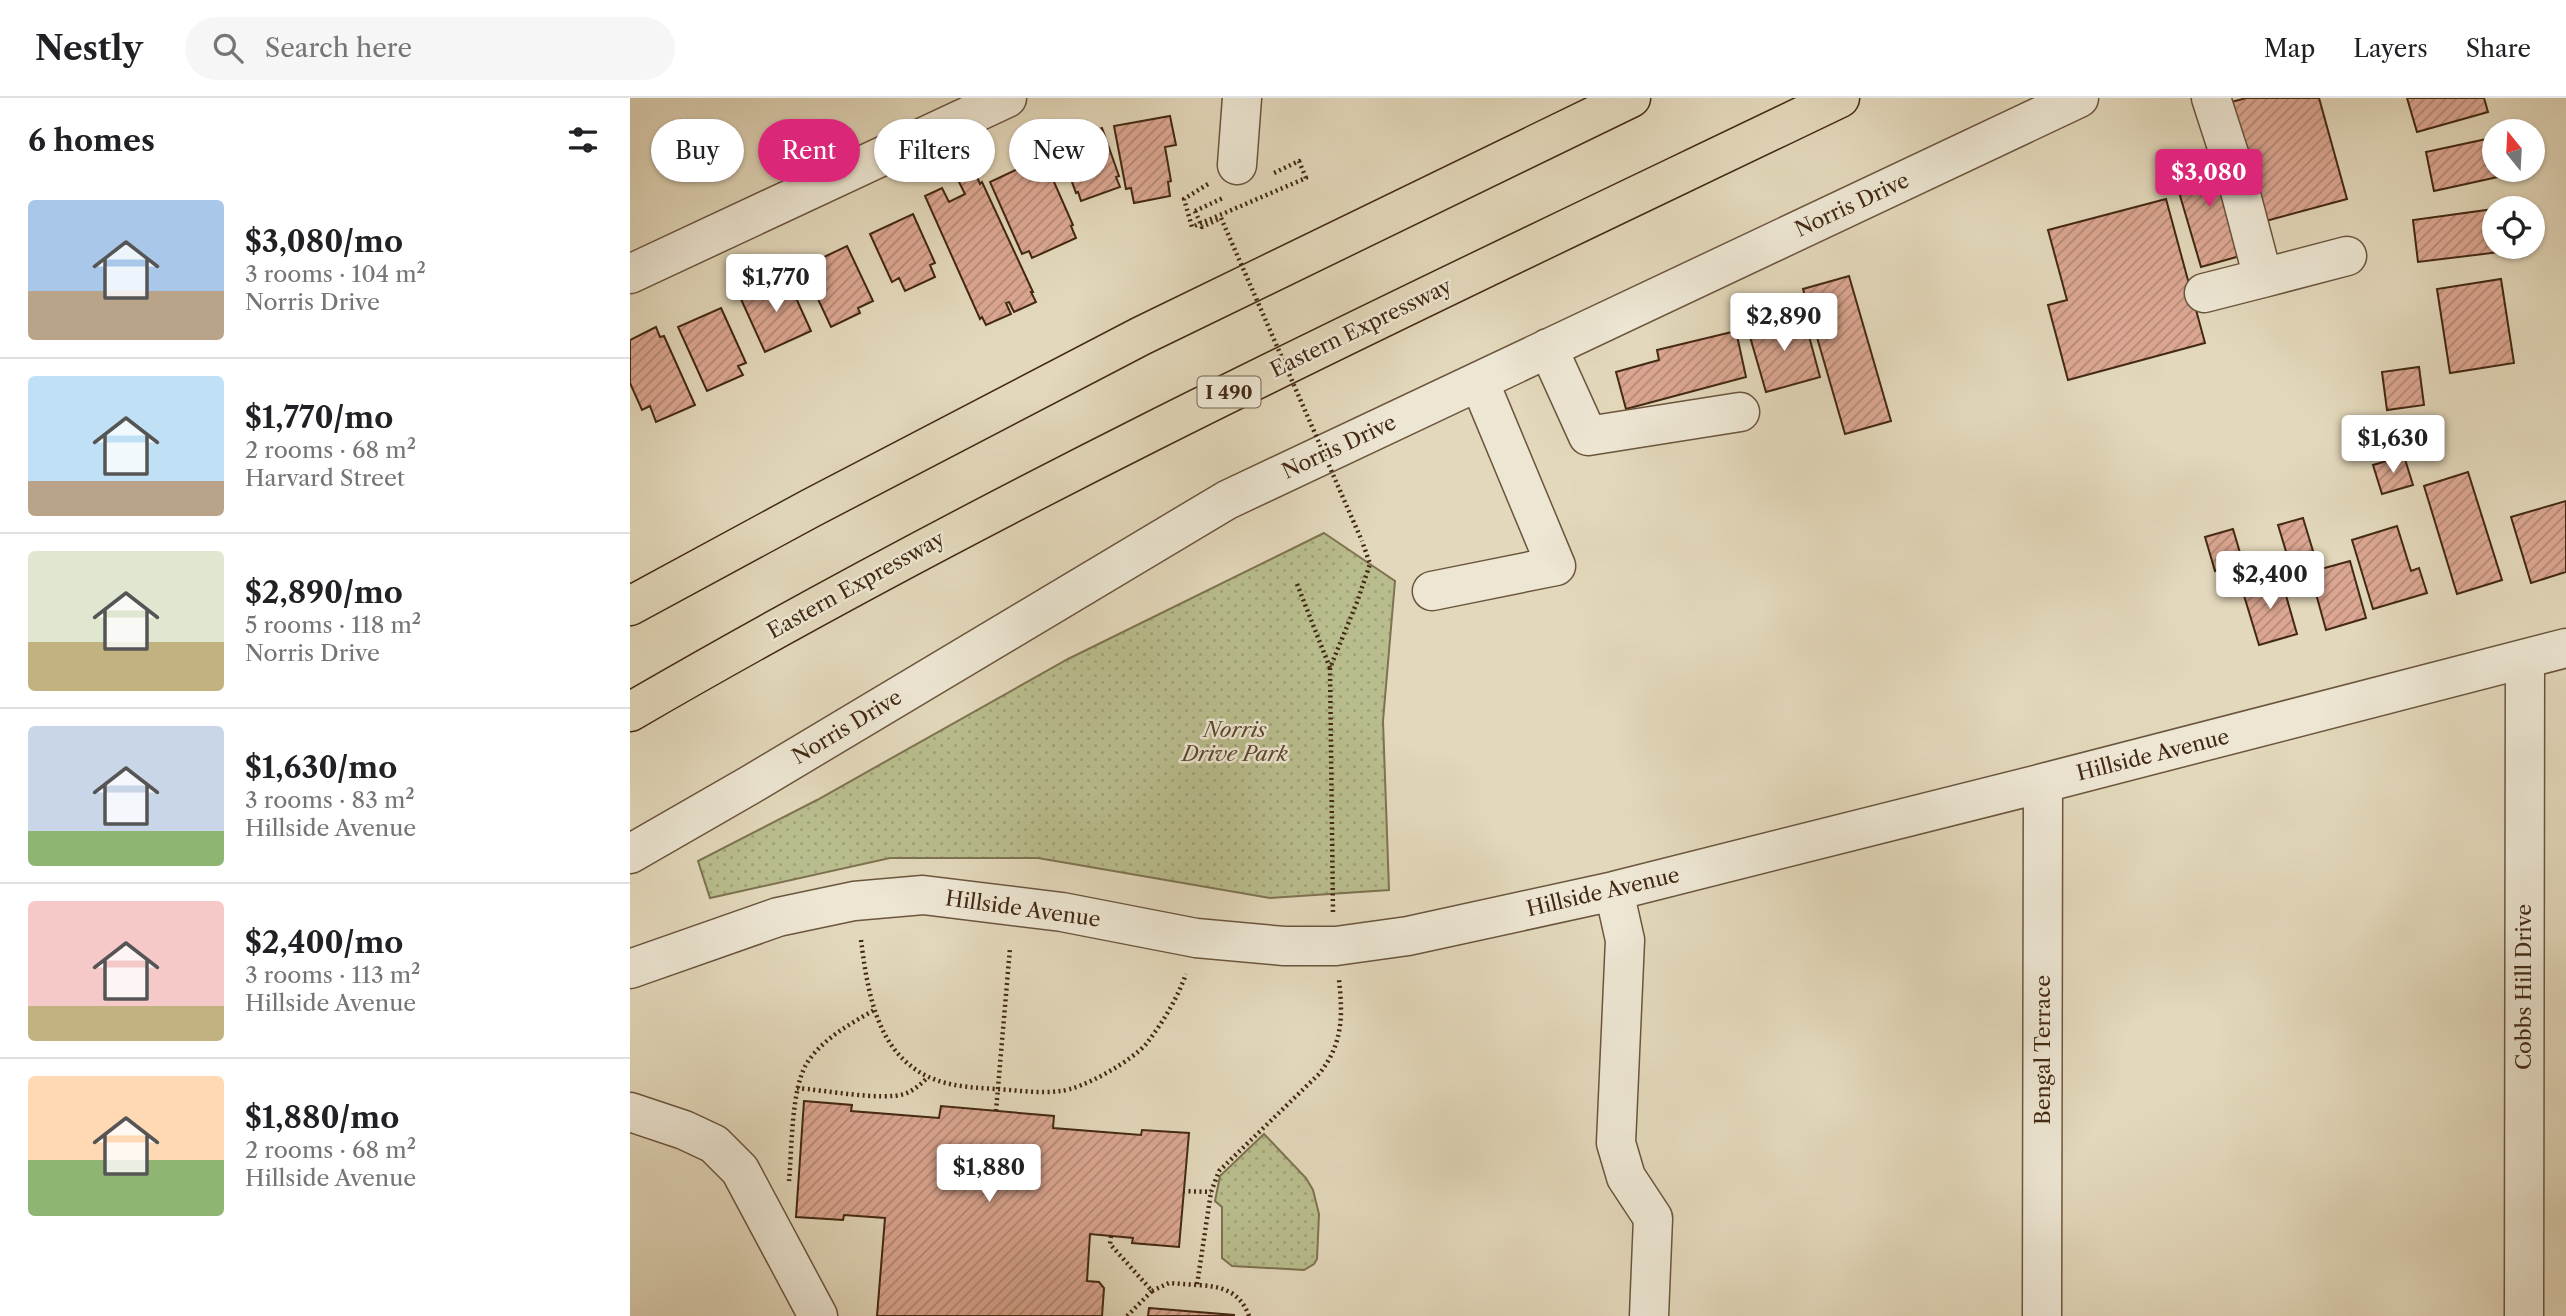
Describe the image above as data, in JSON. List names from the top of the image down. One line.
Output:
{"streets":{"highway":["Eastern Expressway","I 490"],"street":["Norris Drive","Hillside Avenue","Cobbs Hill Drive","Bengal Terrace"]},"crossings":[["Hillside Avenue","Cobbs Hill Drive"],["Hillside Avenue","Bengal Terrace"]],"parks":["Norris Drive Park"],"north":"top","page":{"header":"Nestly","search":"Search here","nav":["Map","Layers","Share"],"heading":"6 homes","chip":["Buy","Rent","Filters","New"],"price":["$3,080","$1,770","$2,890","$1,630","$2,400","$1,880"],"list":[{"name":"$3,080/mo","note":"3 rooms · 104 m² · Norris Drive"},{"name":"$1,770/mo","note":"2 rooms · 68 m² · Harvard Street"},{"name":"$2,890/mo","note":"5 rooms · 118 m² · Norris Drive"},{"name":"$1,630/mo","note":"3 rooms · 83 m² · Hillside Avenue"},{"name":"$2,400/mo","note":"3 rooms · 113 m² · Hillside Avenue"},{"name":"$1,880/mo","note":"2 rooms · 68 m² · Hillside Avenue"}]}}
